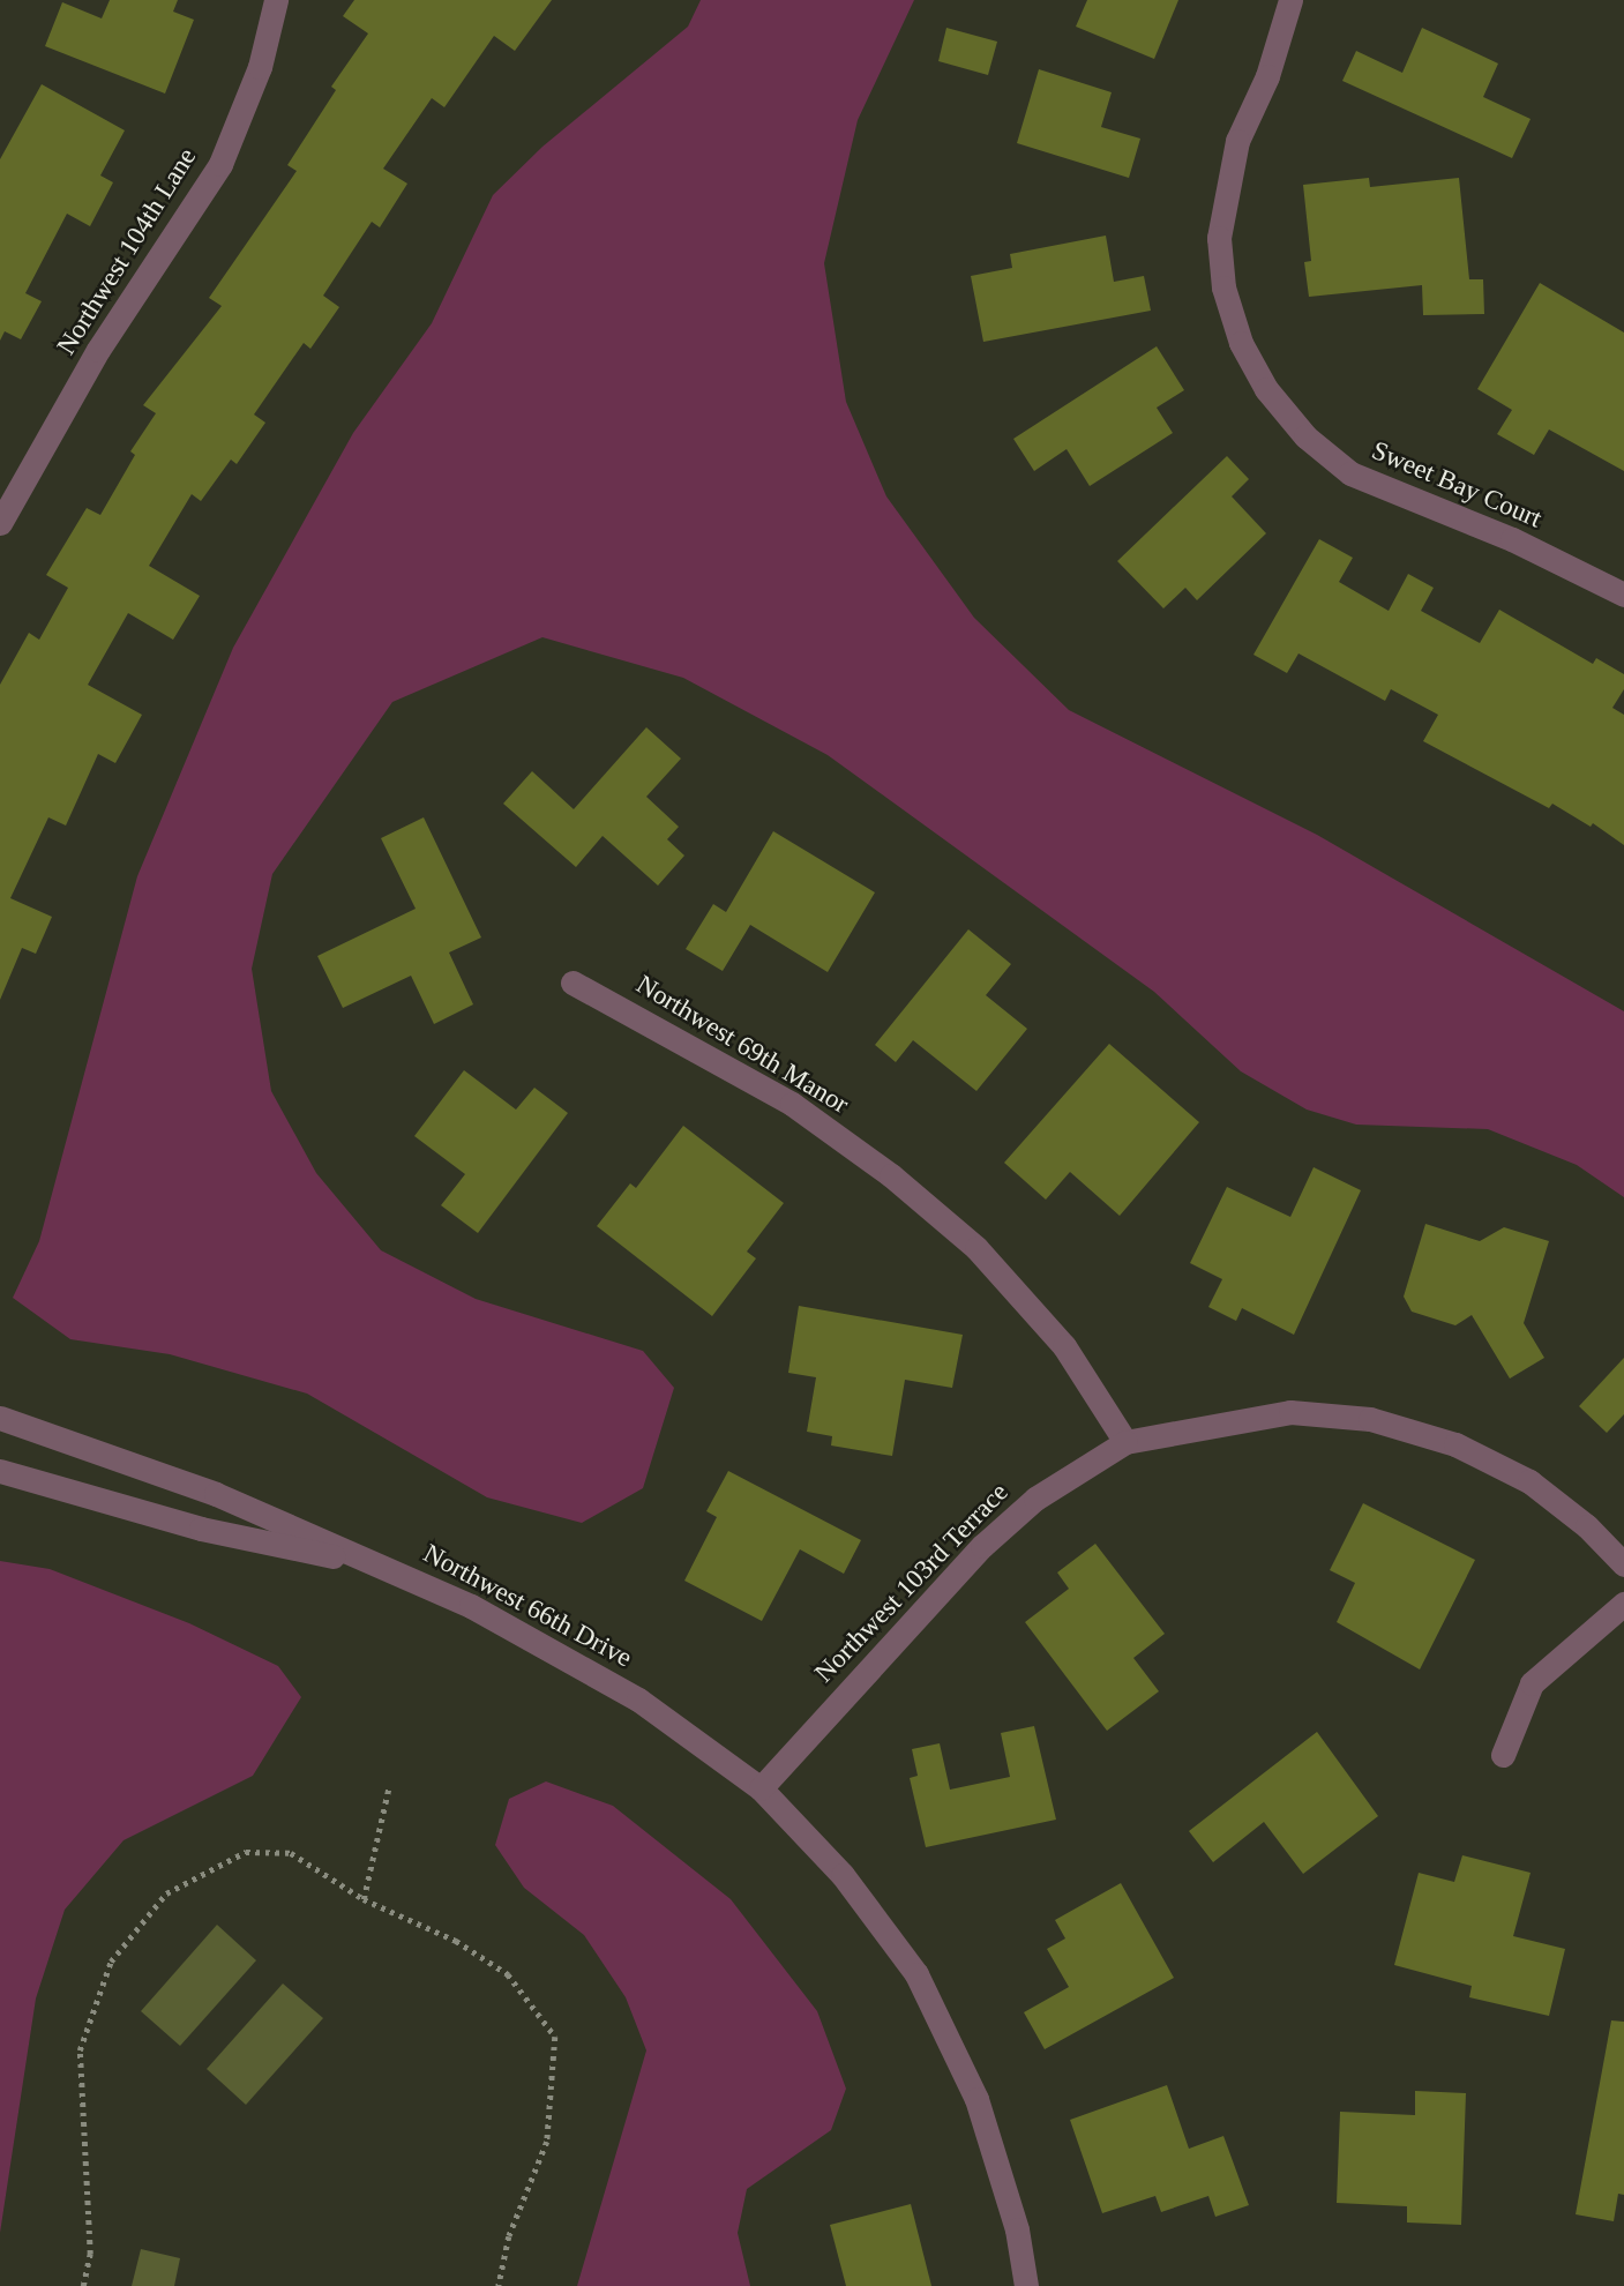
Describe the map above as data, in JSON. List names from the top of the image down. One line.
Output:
{"streets":{"street":["Northwest 104th Lane","Sweet Bay Court","Northwest 69th Manor","Northwest 103rd Terrace","Northwest 66th Drive"]},"crossings":[["Northwest 69th Manor","Northwest 103rd Terrace"],["Northwest 103rd Terrace","Northwest 66th Drive"]]}
